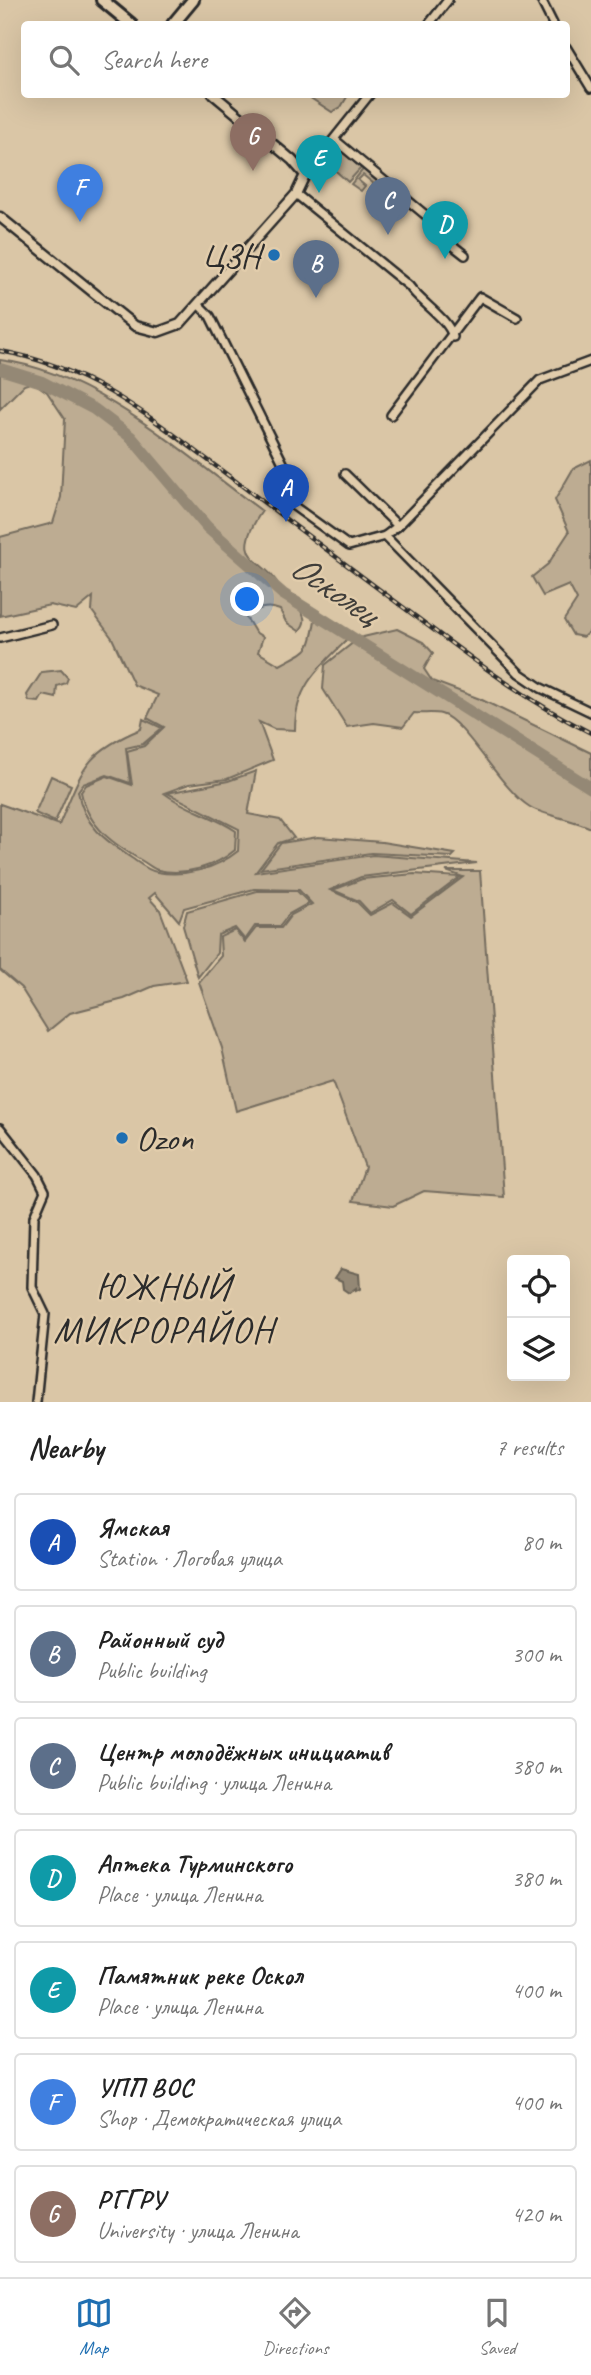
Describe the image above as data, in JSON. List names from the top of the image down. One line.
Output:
{"districts":["ЮЖНЫЙ МИКРОРАЙОН"],"water":["Осколец"],"places":["ЦЗН","Ozon"],"page":{"search":"Search here","pins":["G","E","F","C","D","B","A"],"heading":["Nearby","7 results"],"list":[{"mark":"A","name":"Ямская","note":"Station · Логовая улица","value":"80 m"},{"mark":"B","name":"Районный суд","note":"Public building","value":"300 m"},{"mark":"C","name":"Центр молодёжных инициатив","note":"Public building · улица Ленина","value":"380 m"},{"mark":"D","name":"Аптека Турминского","note":"Place · улица Ленина","value":"380 m"},{"mark":"E","name":"Памятник реке Оскол","note":"Place · улица Ленина","value":"400 m"},{"mark":"F","name":"УПП ВОС","note":"Shop · Демократическая улица","value":"400 m"},{"mark":"G","name":"РГГРУ","note":"University · улица Ленина","value":"420 m"}],"nav":["Map","Directions","Saved"]}}
